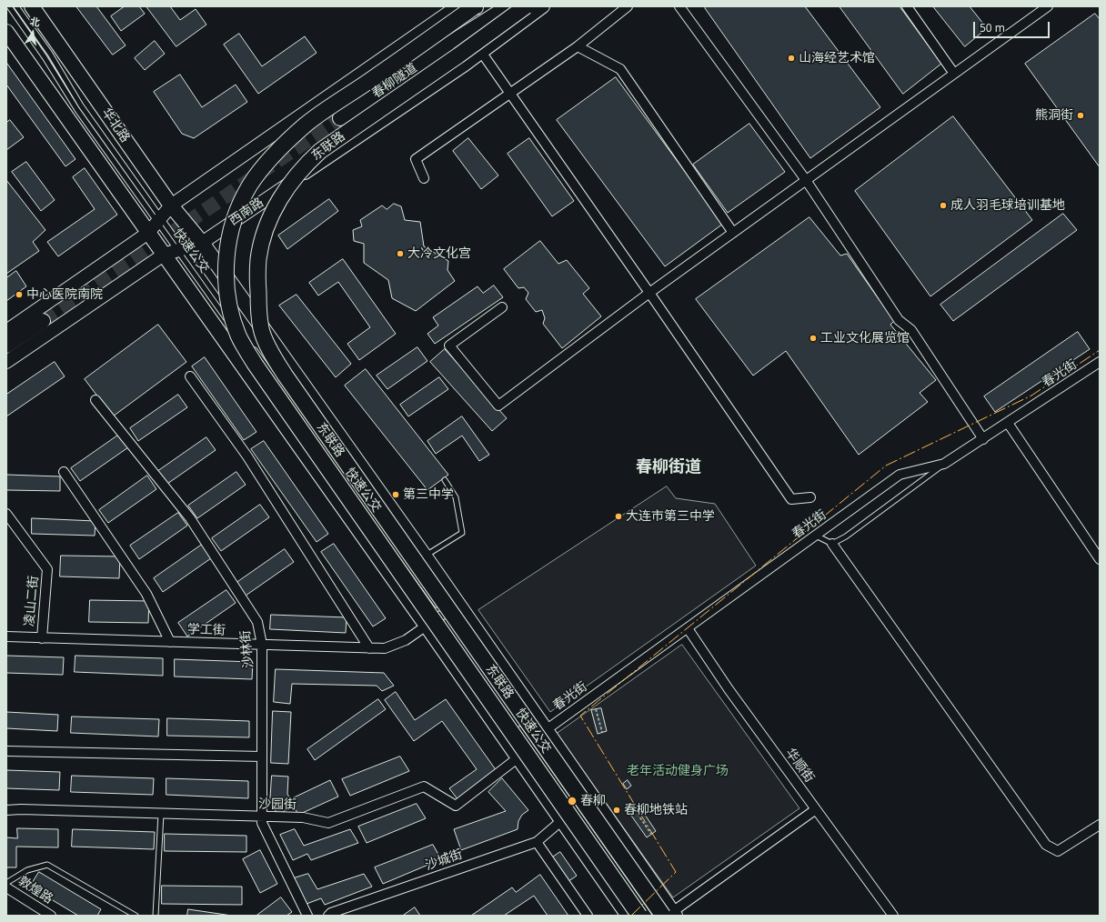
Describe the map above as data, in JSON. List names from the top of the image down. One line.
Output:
{"streets":{"highway":["东联路"],"main road":["春柳隧道","华北路","西南路"],"street":["春光街","凌山二街","学工街","沙林街","华顺街","沙园街","沙城街","敦煌路"],"lane":["快速公交"]},"crossings":[["华北路","东联路"],["华北路","西南路"],["华北路","春光街"],["华北路","学工街"],["西南路","快速公交"],["快速公交","学工街"],["春光街","华顺街"],["凌山二街","学工街"],["学工街","沙林街"],["沙林街","沙园街"]],"districts":["春柳街道"],"parks":["老年活动健身广场"],"places":["山海经艺术馆","熊洞街","成人羽毛球培训基地","大冷文化宫","中心医院南院","工业文化展览馆","第三中学","大连市第三中学","春柳","春柳地铁站"],"scale_bar":"50 m","north":"top"}
